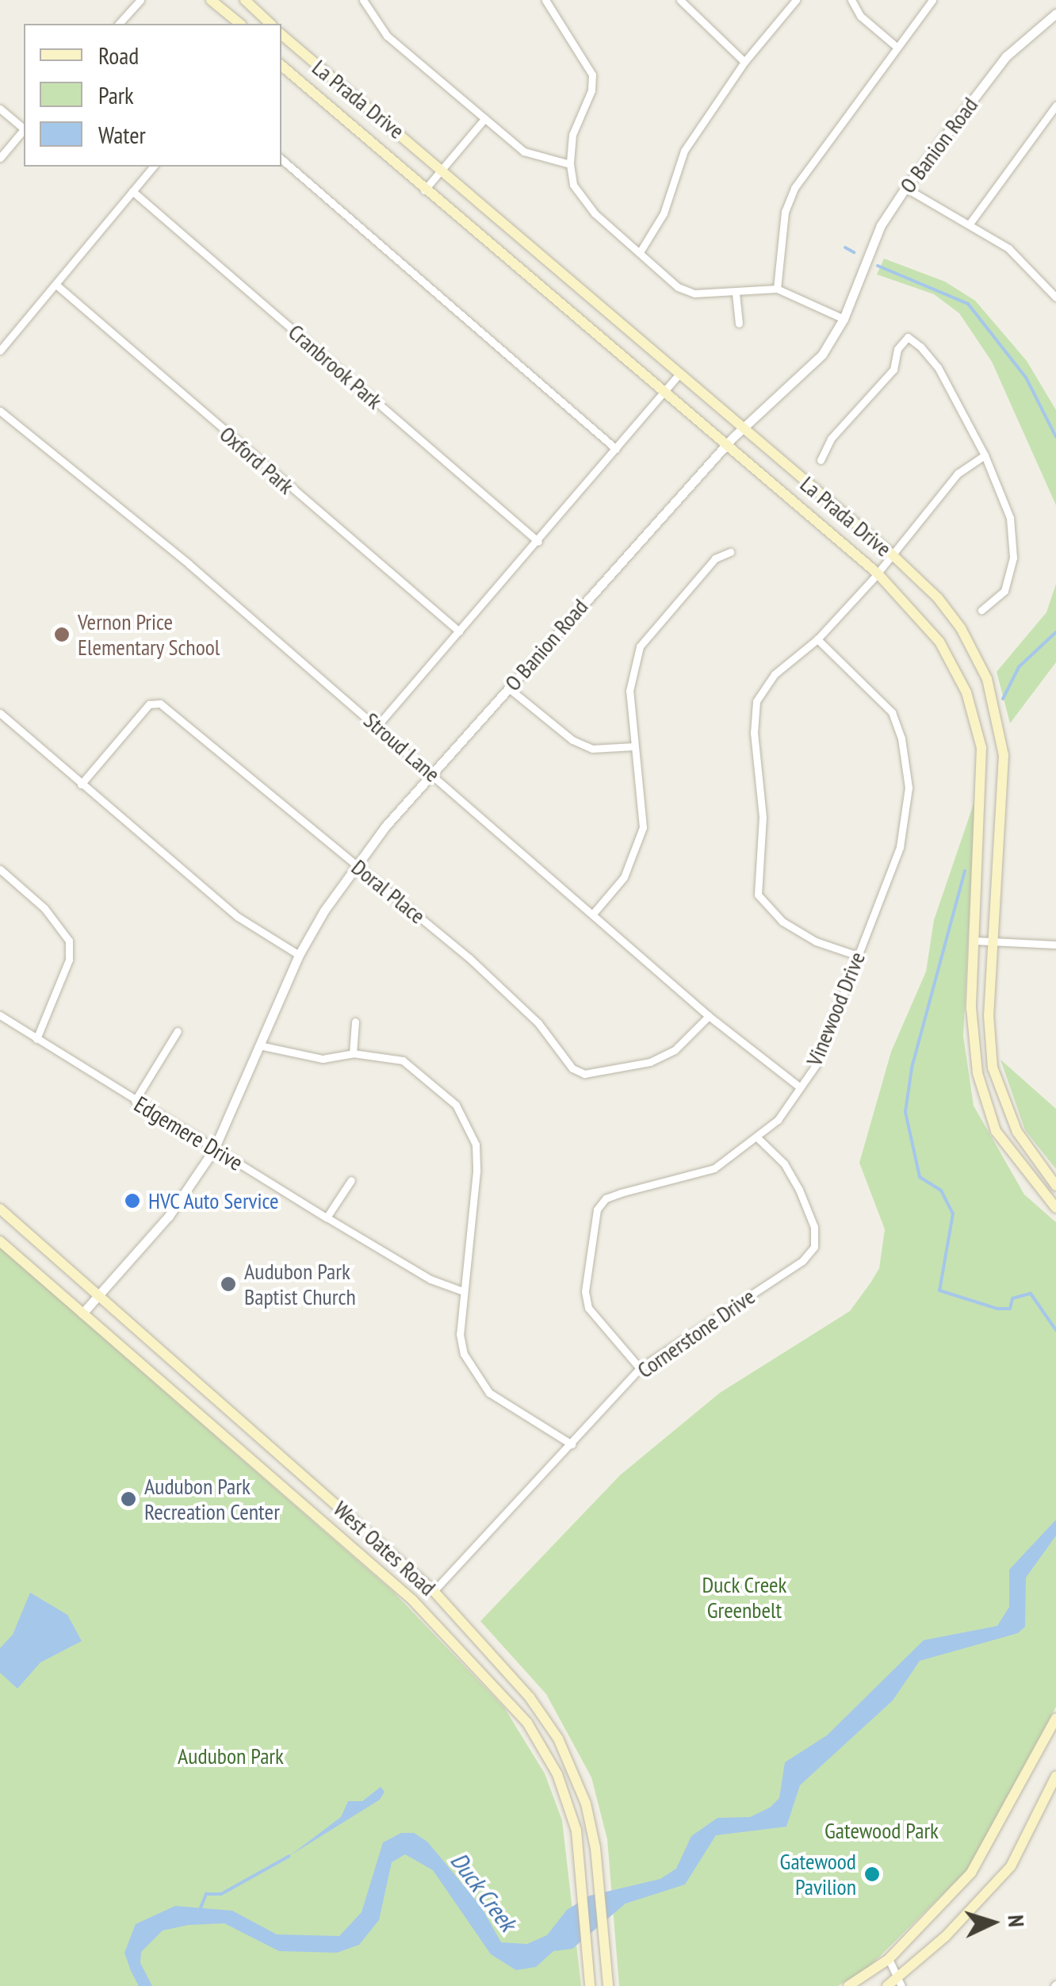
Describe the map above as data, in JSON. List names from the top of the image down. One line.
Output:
{"streets":{"main road":["La Prada Drive","West Oates Road"],"street":["O Banion Road","Cranbrook Park","Oxford Park","Stroud Lane","Doral Place","Vinewood Drive","Edgemere Drive","Cornerstone Drive"]},"crossings":[["La Prada Drive","O Banion Road"],["O Banion Road","Stroud Lane"],["O Banion Road","Doral Place"],["O Banion Road","Edgemere Drive"],["O Banion Road","West Oates Road"],["Stroud Lane","Doral Place"],["Stroud Lane","Vinewood Drive"],["Vinewood Drive","Cornerstone Drive"],["Cornerstone Drive","West Oates Road"]],"water":["Duck Creek"],"parks":["Duck Creek Greenbelt","Audubon Park","Gatewood Park"],"places":["Vernon Price Elementary School","HVC Auto Service","Audubon Park Baptist Church","Audubon Park Recreation Center","Gatewood Pavilion"],"legend":["Road","Park","Water"],"north":"right"}
